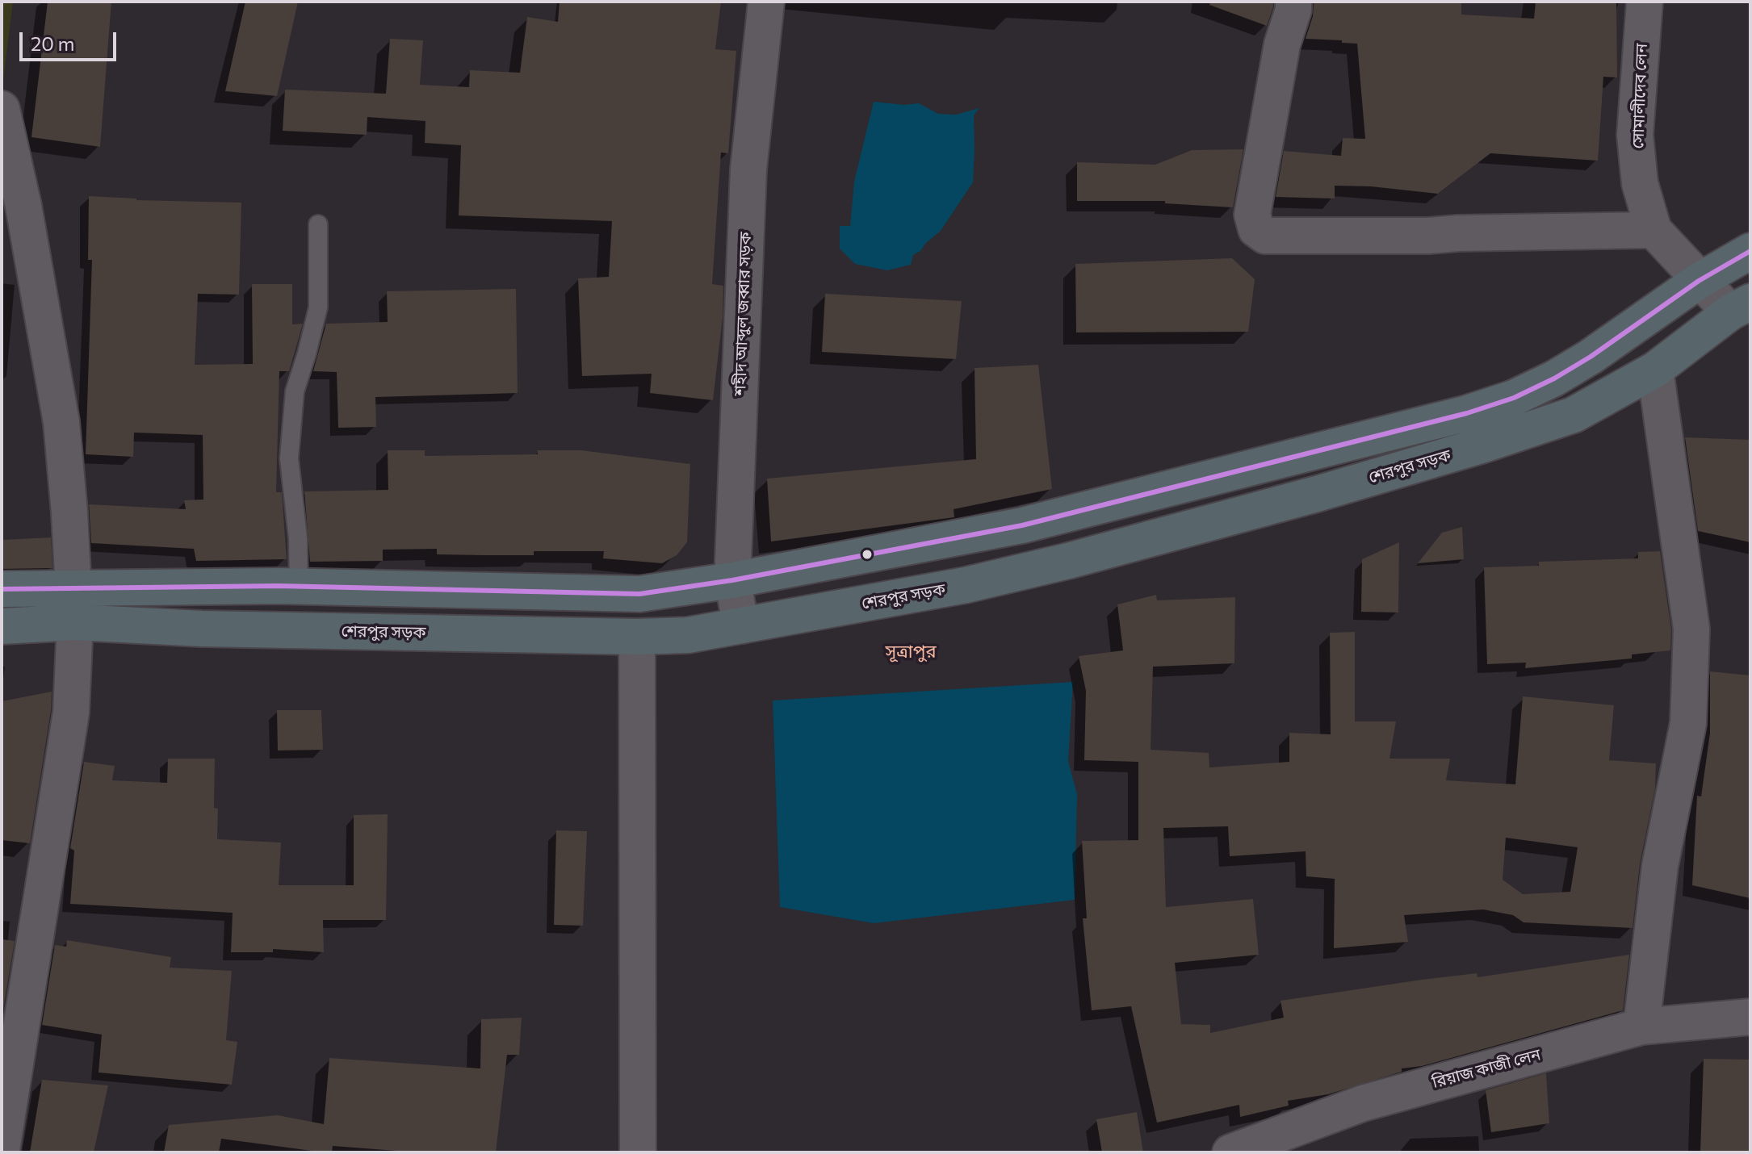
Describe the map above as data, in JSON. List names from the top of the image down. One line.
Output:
{"streets":{"highway":["শেরপুর সড়ক"],"street":["সোমালীদেব লেন","শহীদ আব্দুল জব্বার সড়ক","রিয়াজ কাজী লেন"]},"crossings":[["সোমালীদেব লেন","শেরপুর সড়ক"],["শহীদ আব্দুল জব্বার সড়ক","শেরপুর সড়ক"]],"districts":["সূত্রাপুর"],"scale_bar":"20 m"}
